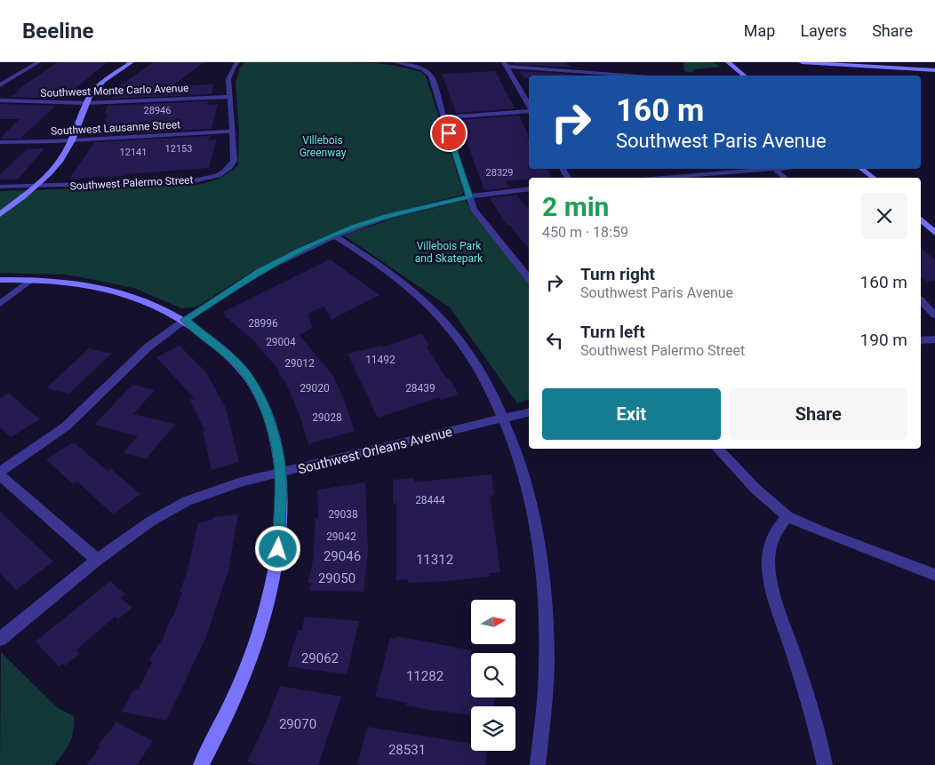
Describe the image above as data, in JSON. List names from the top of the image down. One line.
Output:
{"streets":{"street":["Southwest Monte Carlo Avenue","Southwest Lausanne Street","Southwest Palermo Street","Southwest Orleans Avenue"]},"crossings":[["Southwest Monte Carlo Avenue","Southwest Palermo Street"],["Southwest Lausanne Street","Southwest Palermo Street"]],"parks":["Villebois Greenway","Villebois Park and Skatepark"],"house_numbers":["28946","12153","12141","28329","28996","29004","11492","29012","29020","28439","29028","28444","29038","29042","29046","11312","29050","29062","11282","29070","28531"],"north":"right","page":{"header":"Beeline","nav":["Map","Layers","Share"],"turn":["160 m","Southwest Paris Avenue"],"heading":["2 min","450 m · 18:59"],"list":[{"name":"Turn right","note":"Southwest Paris Avenue","value":"160 m"},{"name":"Turn left","note":"Southwest Palermo Street","value":"190 m"}],"buttons":["Exit","Share"]}}
